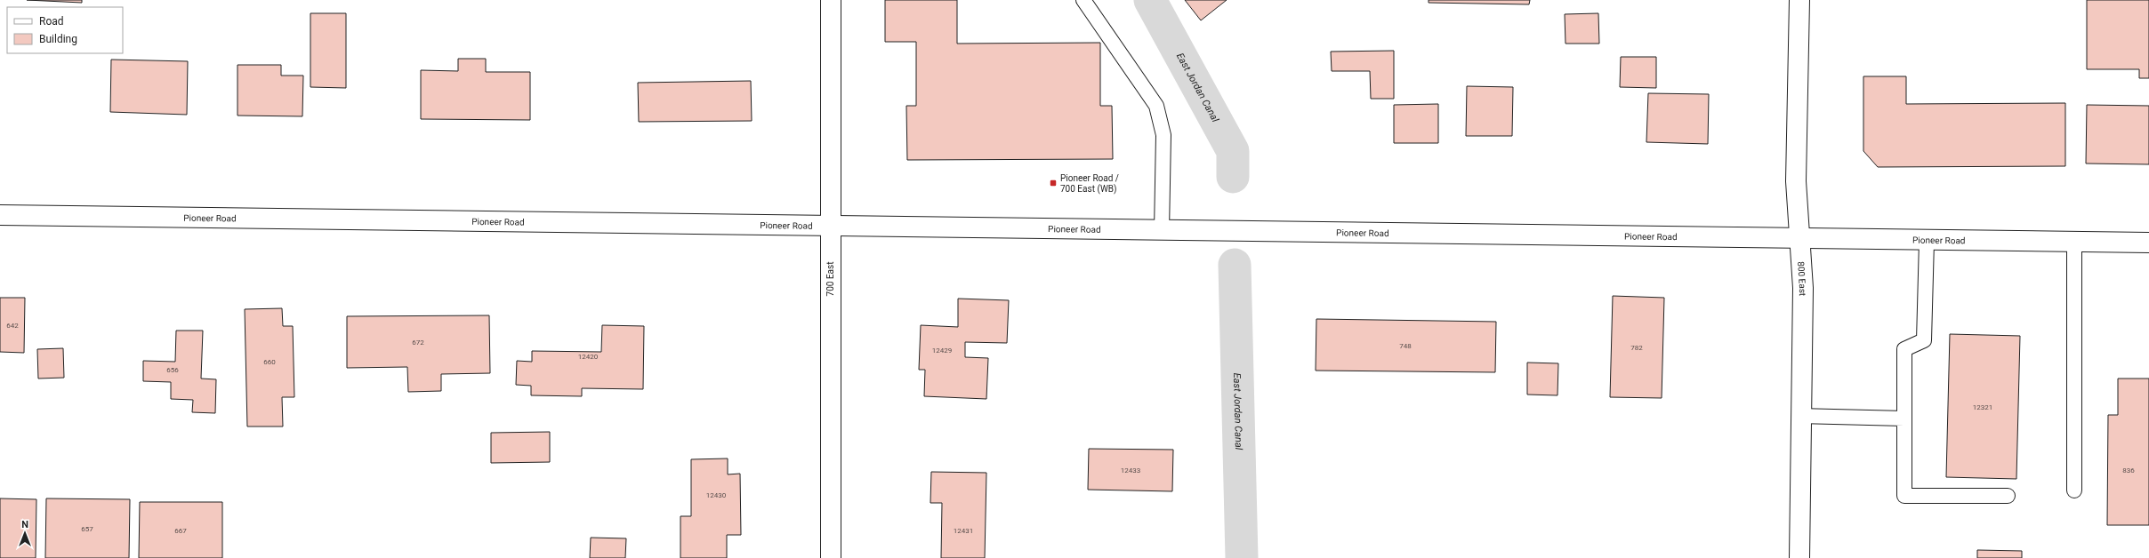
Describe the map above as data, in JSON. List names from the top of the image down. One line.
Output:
{"streets":{"street":["Pioneer Road","700 East","800 East"]},"crossings":[["Pioneer Road","700 East"],["Pioneer Road","800 East"]],"water":["East Jordan Canal"],"places":{"transit":["Pioneer Road / 700 East (WB)"]},"house_numbers":["642","672","748","782","12429","12420","660","656","12321","12433","836","12430","657","667","12431"],"legend":["Road","Building"],"north":"top"}
